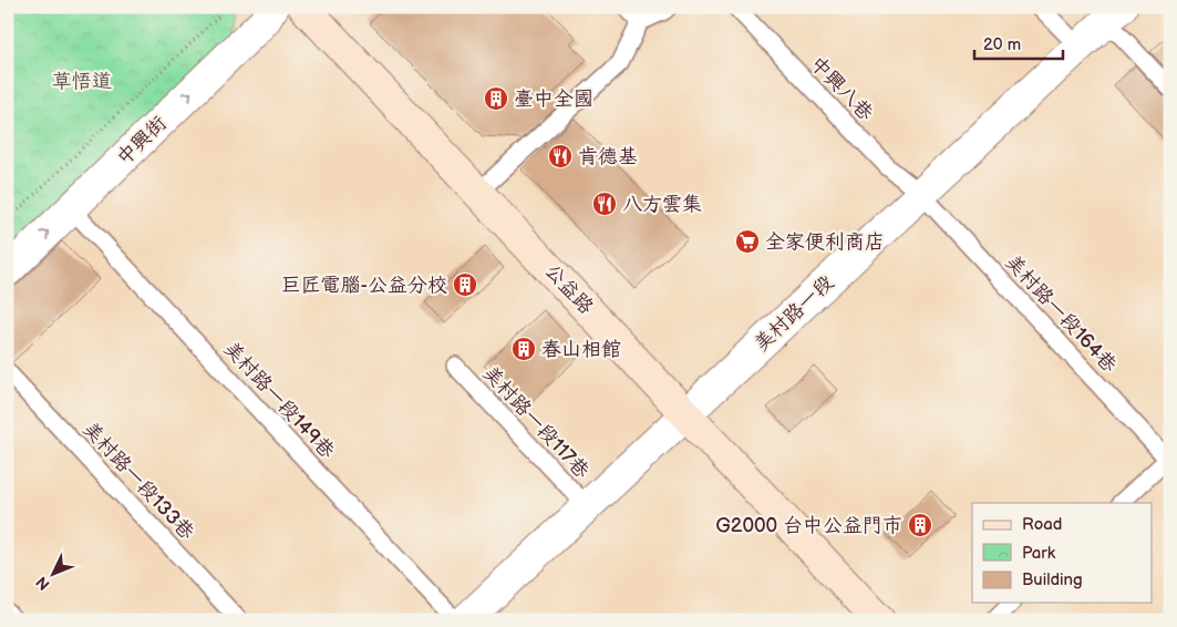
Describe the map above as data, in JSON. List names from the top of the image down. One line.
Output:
{"streets":{"main road":["公益路"],"street":["中興街","美村路一段"],"lane":["中興八巷","美村路一段164巷","美村路一段149巷","美村路一段117巷","美村路一段133巷"]},"crossings":[["中興八巷","美村路一段"],["中興八巷","美村路一段164巷"],["中興街","美村路一段149巷"],["公益路","美村路一段"],["美村路一段","美村路一段164巷"],["美村路一段","美村路一段149巷"],["美村路一段","美村路一段117巷"]],"one_way":["中興街"],"parks":["草悟道"],"places":{"building":["臺中全國","巨匠電腦-公益分校","春山相館","G2000 台中公益門市"],"restaurant":["肯德基","八方雲集"],"supermarket":["全家便利商店"]},"legend":["Road","Park","Building"],"scale_bar":"20 m","north":"bottom left"}
